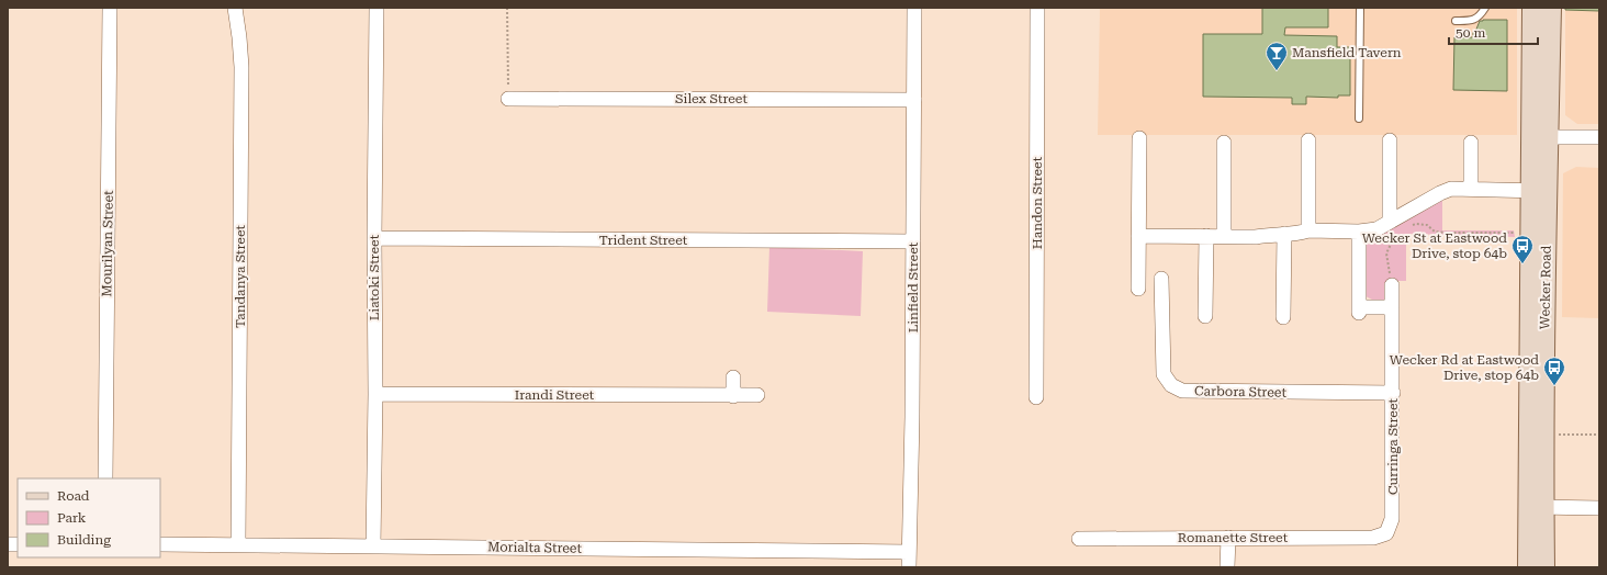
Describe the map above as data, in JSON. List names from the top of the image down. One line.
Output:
{"streets":{"street":["Silex Street","Handon Street","Trident Street","Mourilyan Street","Tandanya Street","Liatoki Street","Linfield Street","Wecker Road","Carbora Street","Irandi Street","Curringa Street","Romanette Street","Morialta Street"]},"crossings":[["Silex Street","Linfield Street"],["Trident Street","Liatoki Street"],["Trident Street","Linfield Street"],["Tandanya Street","Morialta Street"],["Liatoki Street","Irandi Street"],["Liatoki Street","Morialta Street"],["Linfield Street","Morialta Street"],["Carbora Street","Curringa Street"],["Curringa Street","Romanette Street"]],"places":{"bar":["Mansfield Tavern"],"bus stop":["Wecker St at Eastwood Drive, stop 64b","Wecker Rd at Eastwood Drive, stop 64b"]},"legend":["Road","Park","Building"],"scale_bar":"50 m"}
